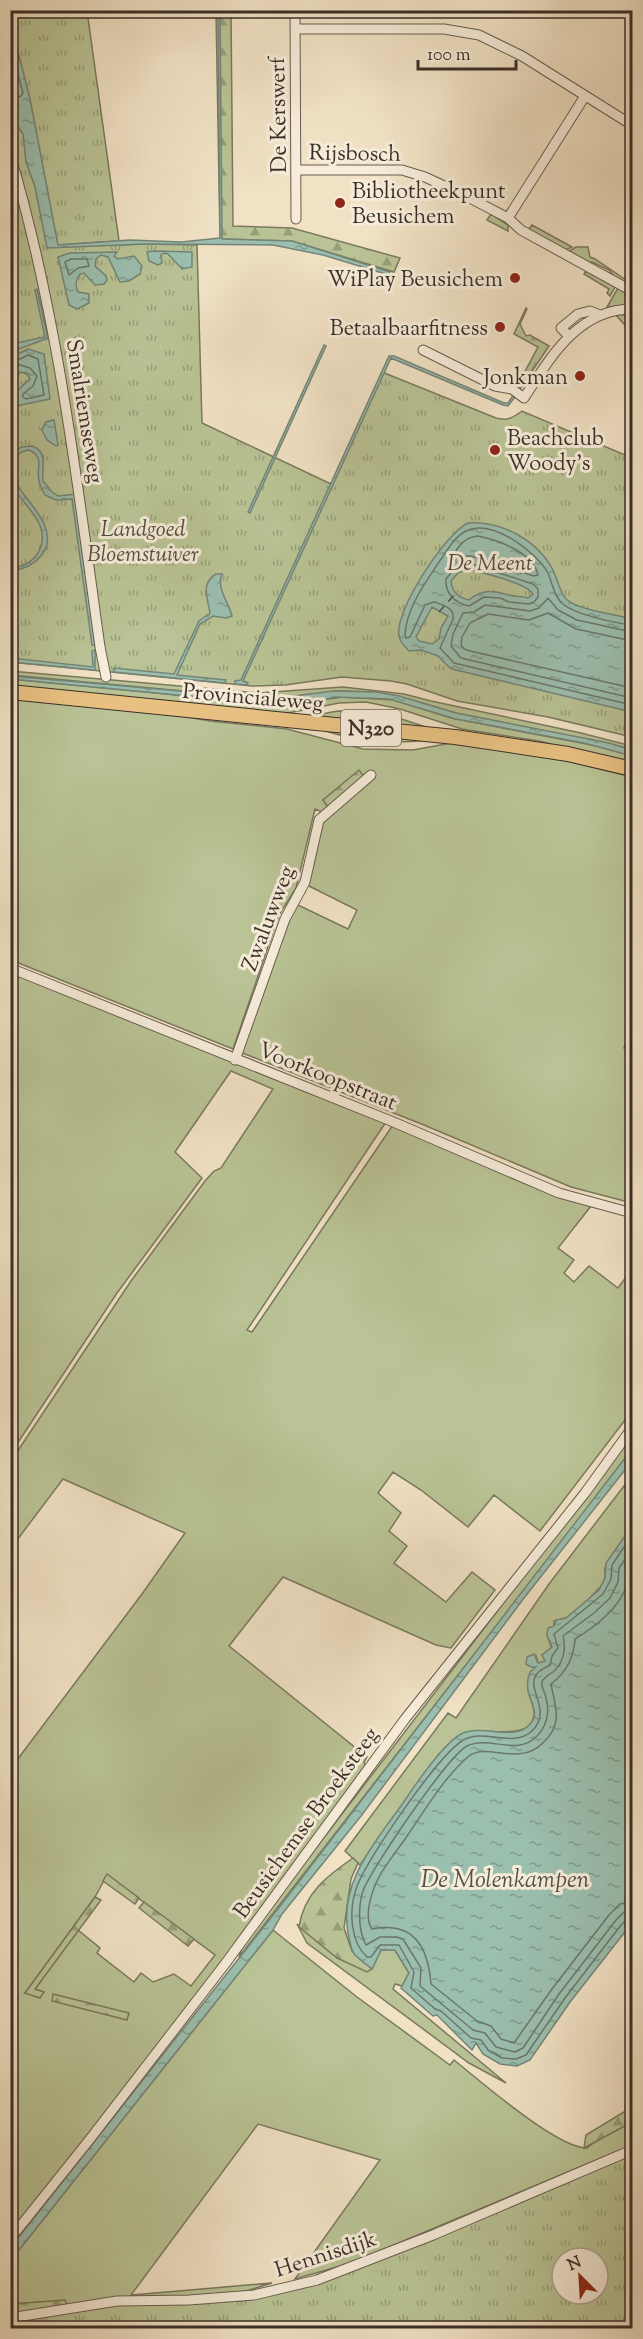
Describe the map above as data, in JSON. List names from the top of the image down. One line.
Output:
{"streets":{"highway":["Provincialeweg","N320"],"street":["De Kerswerf","Rijsbosch","Smalriemseweg","Zwaluwweg","Voorkoopstraat","Beusichemse Broeksteeg","Hennisdijk"]},"crossings":[["De Kerswerf","Rijsbosch"],["Zwaluwweg","Voorkoopstraat"]],"water":["De Molenkampen"],"parks":["Landgoed Bloemstuiver","De Meent"],"places":["Bibliotheekpunt Beusichem","WiPlay Beusichem","Betaalbaarfitness","Jonkman","Beachclub Woody's"],"scale_bar":"100 m","north":"top left"}
